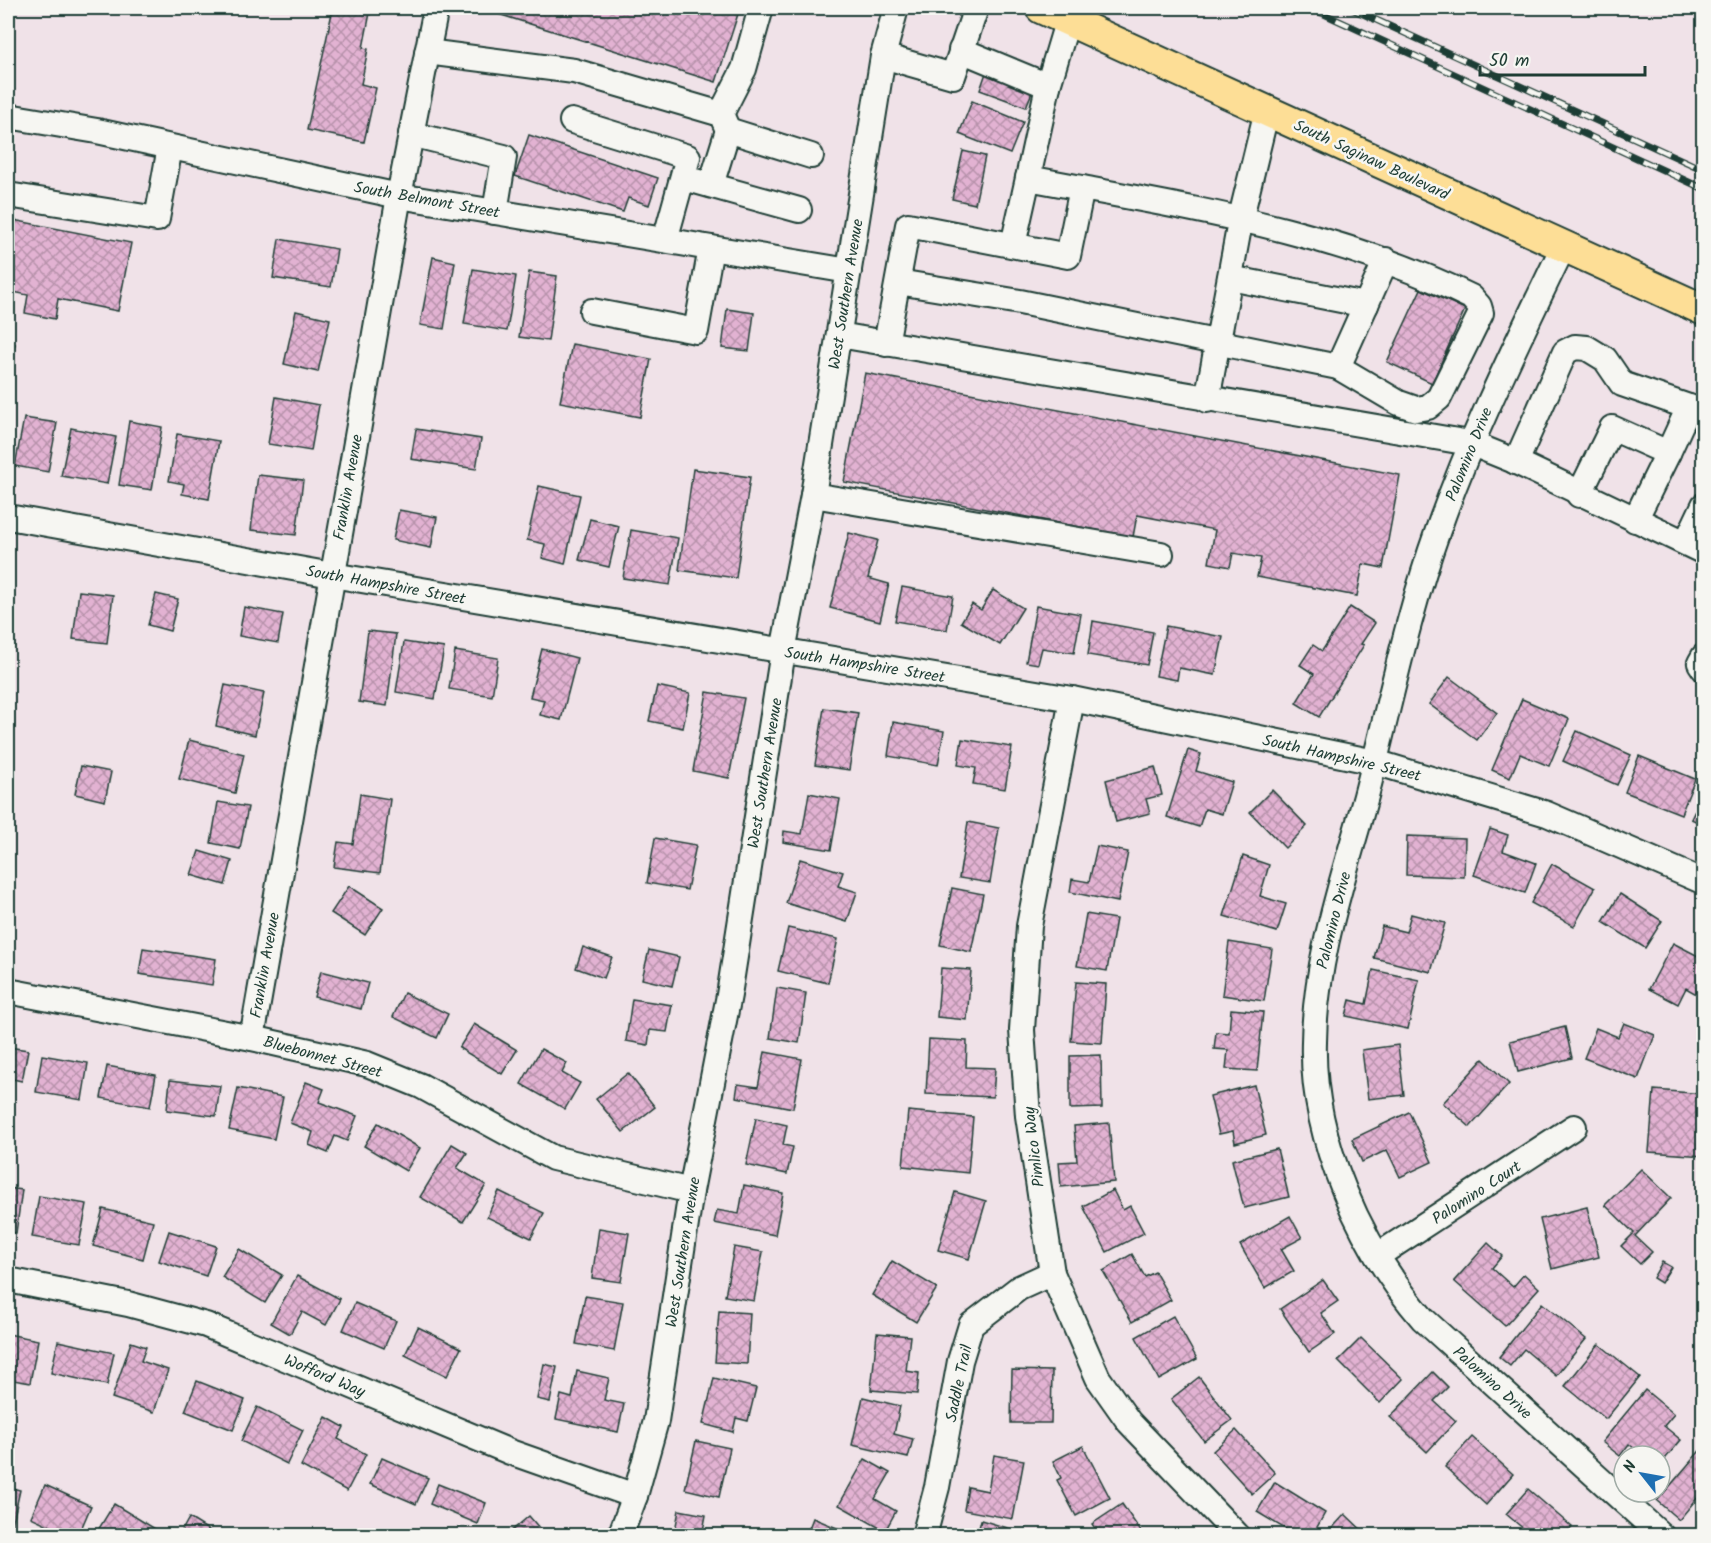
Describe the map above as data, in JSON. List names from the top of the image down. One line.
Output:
{"streets":{"main road":["South Saginaw Boulevard"],"street":["South Belmont Street","West Southern Avenue","Palomino Drive","Franklin Avenue","South Hampshire Street","Bluebonnet Street","Pimlico Way","Palomino Court","Wofford Way","Saddle Trail"]},"crossings":[["South Saginaw Boulevard","Palomino Drive"],["South Belmont Street","West Southern Avenue"],["South Belmont Street","Franklin Avenue"],["West Southern Avenue","South Hampshire Street"],["West Southern Avenue","Bluebonnet Street"],["West Southern Avenue","Wofford Way"],["Palomino Drive","South Hampshire Street"],["Palomino Drive","Palomino Court"],["Franklin Avenue","South Hampshire Street"],["Franklin Avenue","Bluebonnet Street"],["South Hampshire Street","Pimlico Way"],["Pimlico Way","Saddle Trail"]],"scale_bar":"50 m","north":"top left"}
